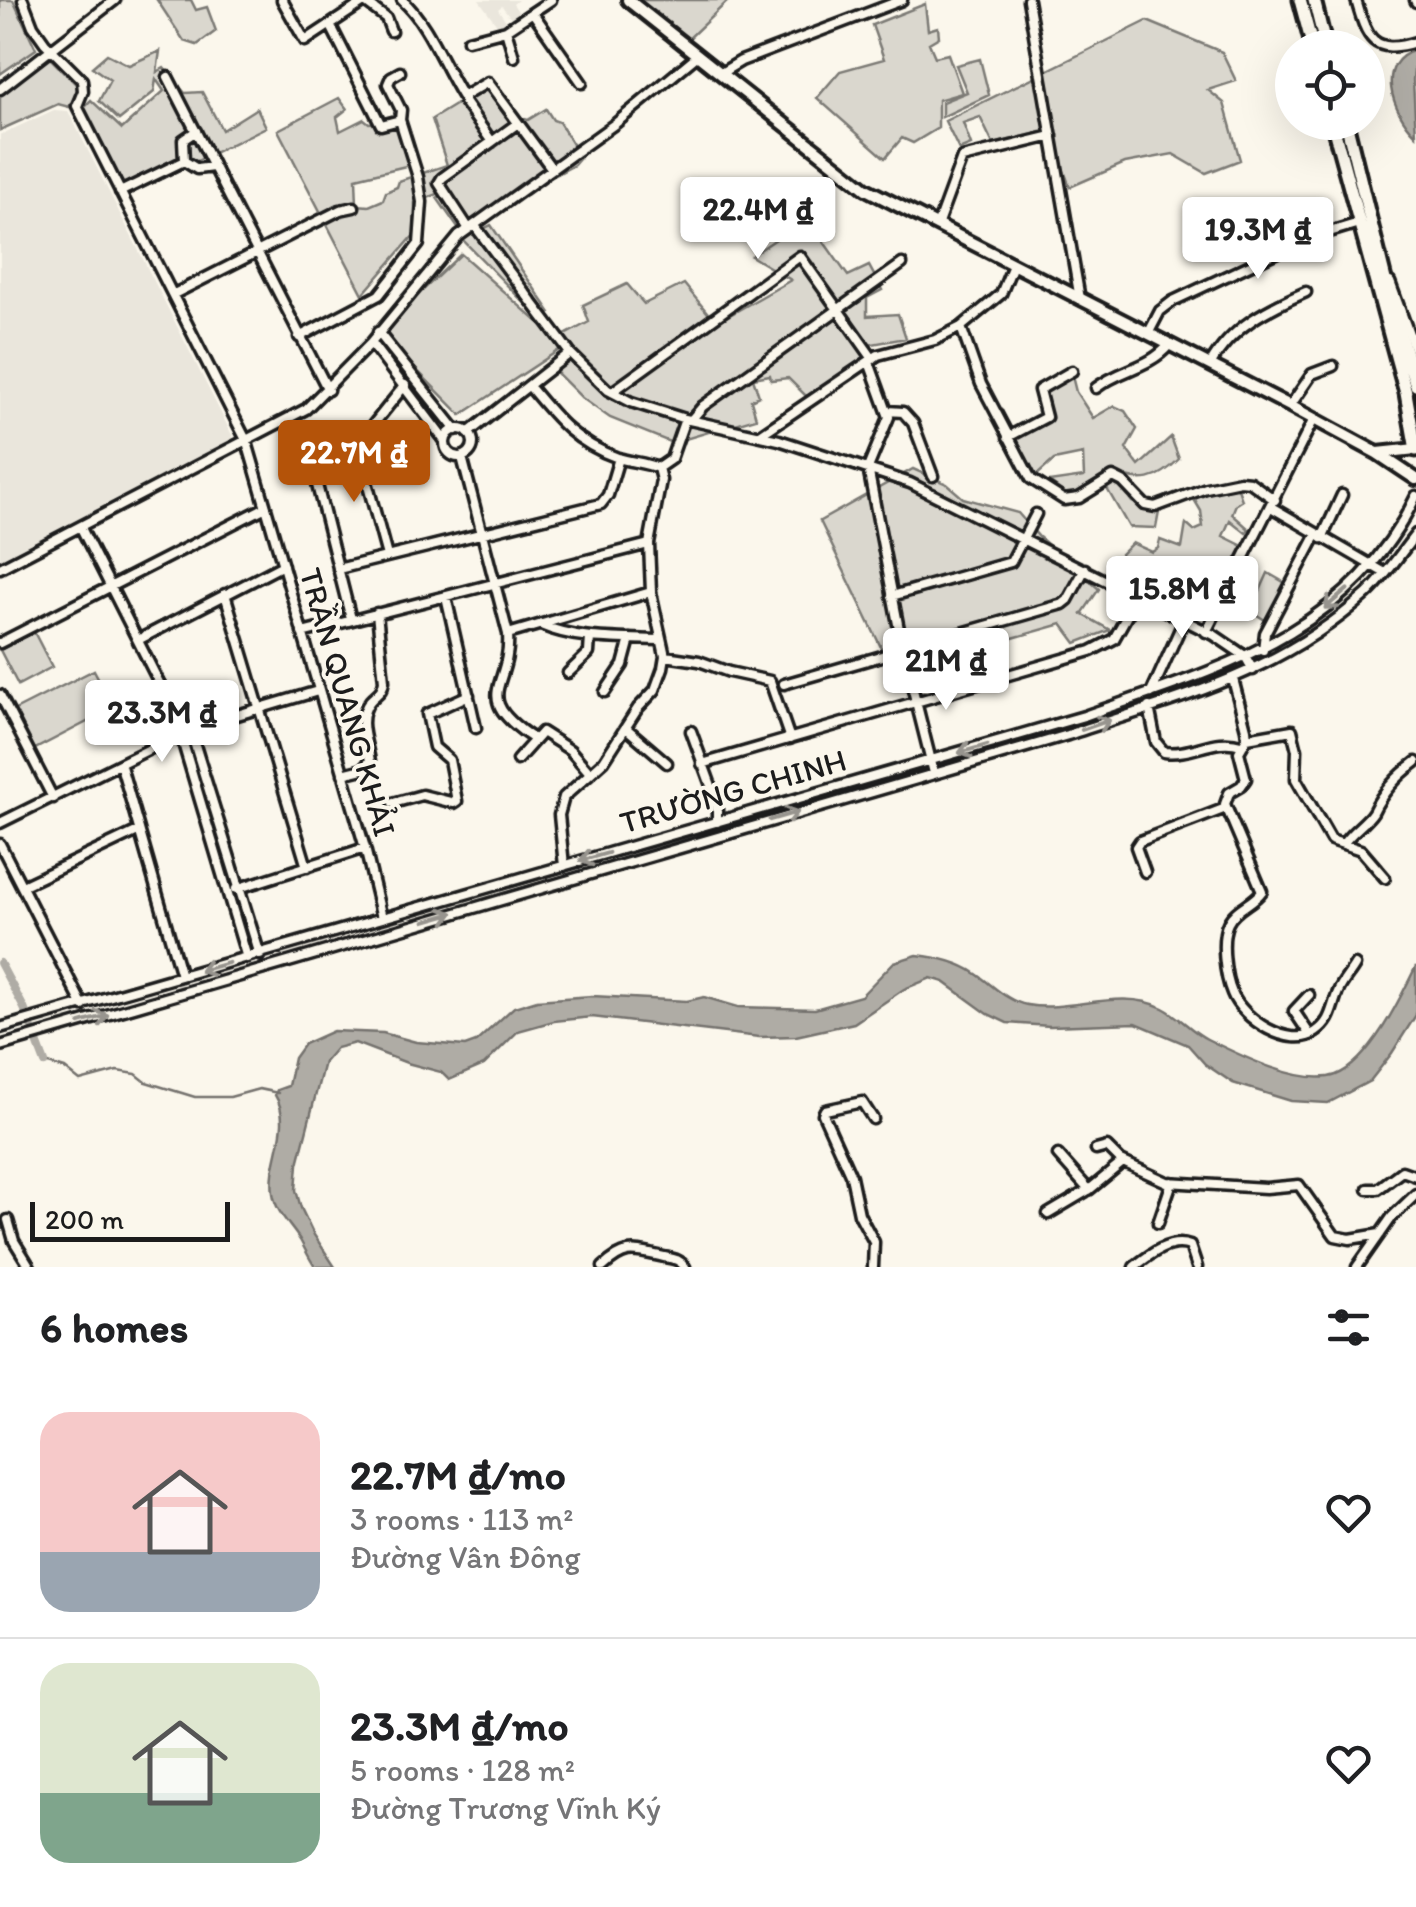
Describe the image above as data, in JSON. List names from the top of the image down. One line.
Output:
{"streets":{"street":["TRẦN QUANG KHẢI","TRƯỜNG CHINH"]},"crossings":[["TRẦN QUANG KHẢI","TRƯỜNG CHINH"]],"scale_bar":"200 m","page":{"price":["22.4M ₫","19.3M ₫","22.7M ₫","15.8M ₫","21M ₫","23.3M ₫"],"scale":"200 m","heading":"6 homes","list":[{"name":"22.7M ₫/mo","note":"3 rooms · 113 m² · Đường Vân Đông"},{"name":"23.3M ₫/mo","note":"5 rooms · 128 m² · Đường Trương Vĩnh Ký"}]}}
